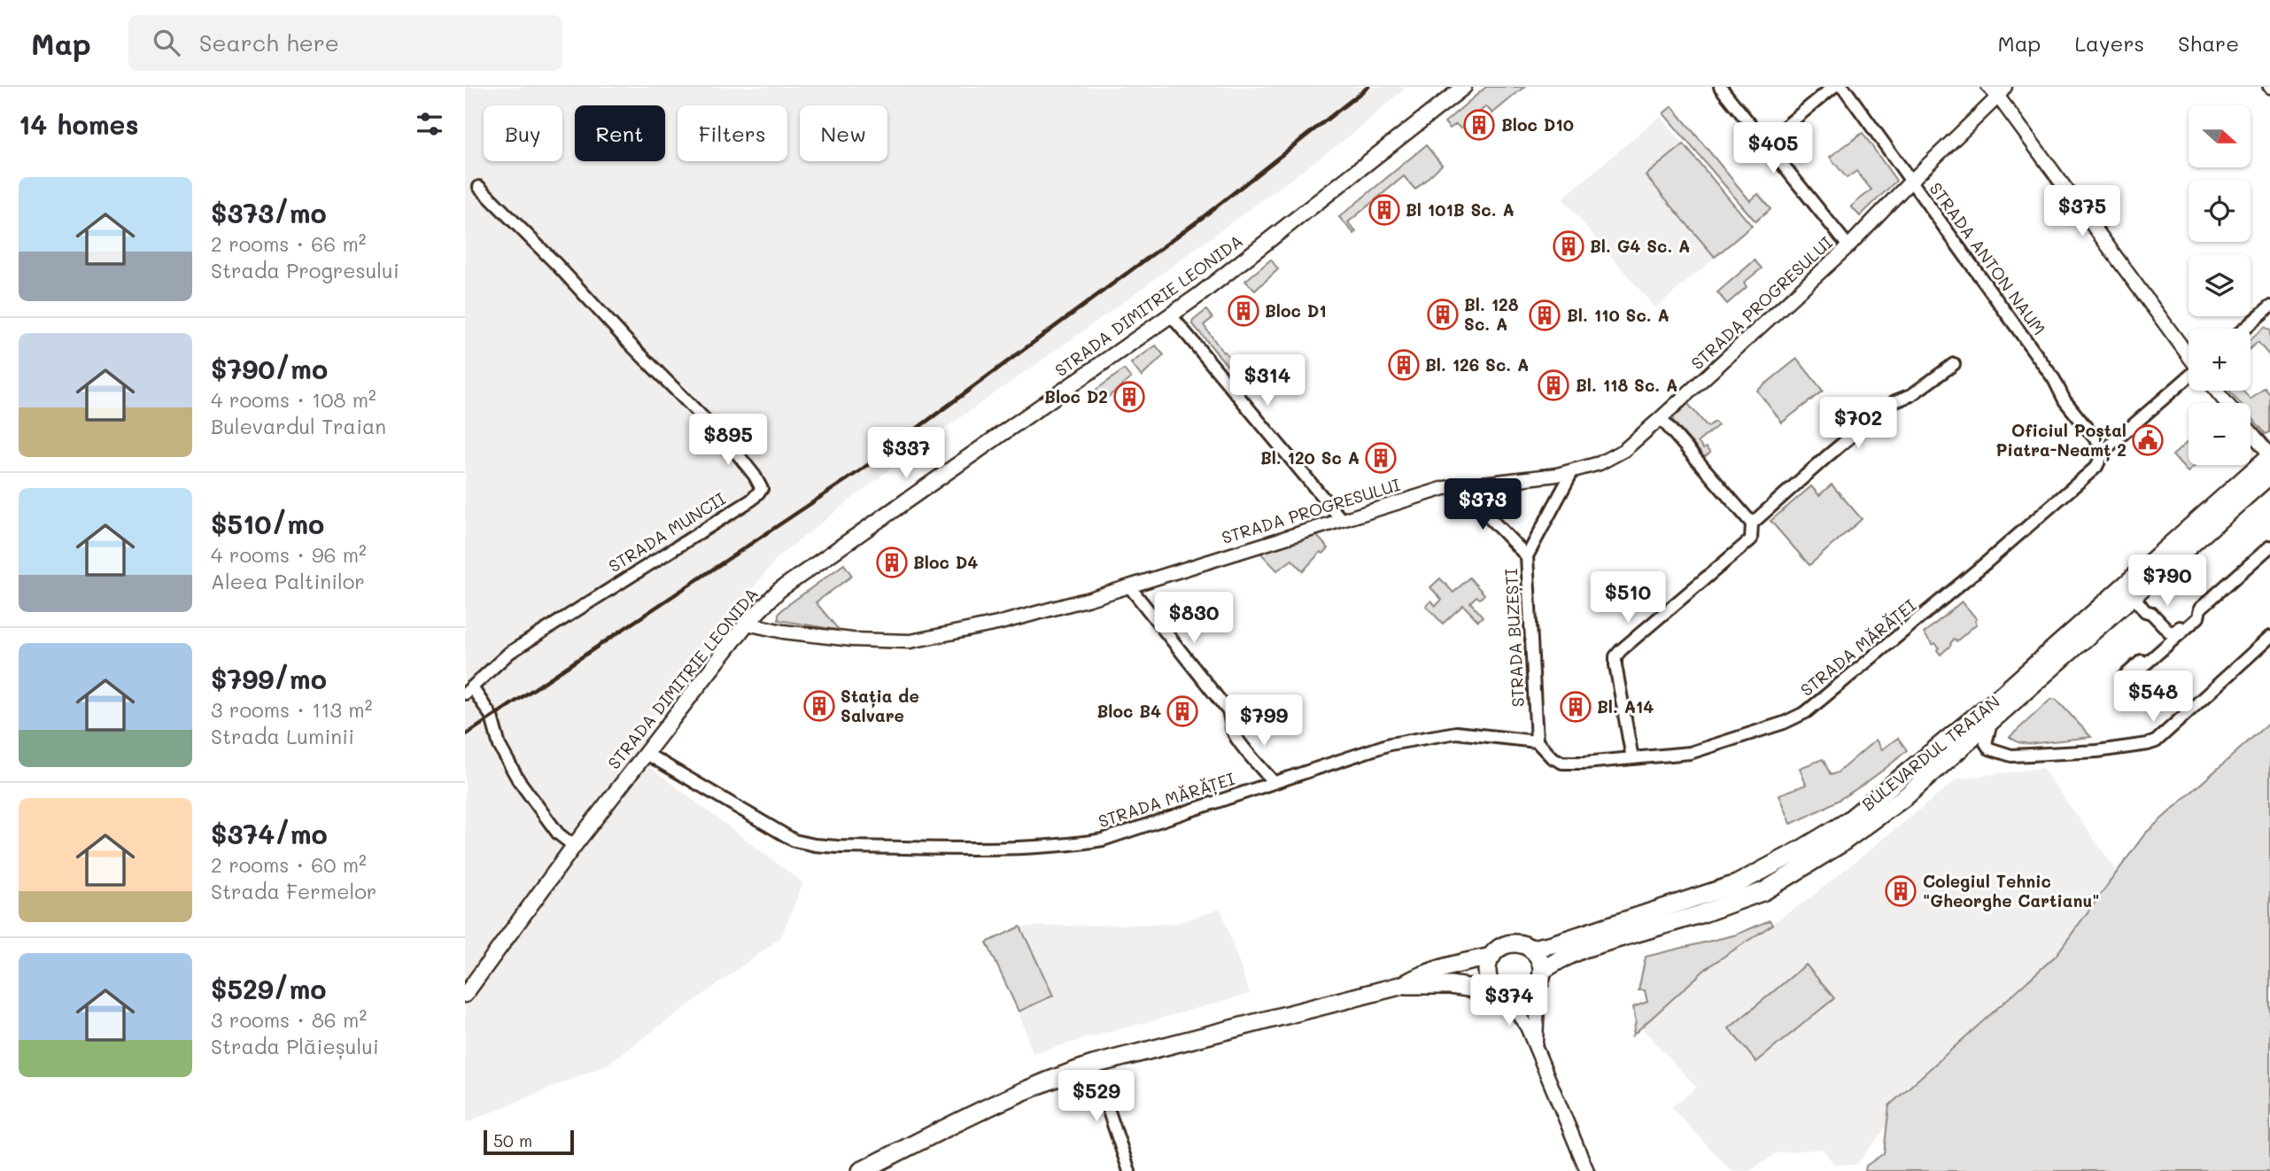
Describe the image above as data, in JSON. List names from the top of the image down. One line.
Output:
{"streets":{"main road":["STRADA DIMITRIE LEONIDA","BULEVARDUL TRAIAN"],"street":["STRADA ANTON NAUM","STRADA PROGRESULUI","STRADA MUNCII","STRADA BUZEȘTI","STRADA MĂRĂȚEI"]},"crossings":[["STRADA ANTON NAUM","STRADA PROGRESULUI"],["STRADA ANTON NAUM","STRADA MĂRĂȚEI"],["STRADA PROGRESULUI","STRADA DIMITRIE LEONIDA"],["STRADA PROGRESULUI","STRADA BUZEȘTI"],["STRADA DIMITRIE LEONIDA","STRADA MĂRĂȚEI"],["STRADA BUZEȘTI","STRADA MĂRĂȚEI"]],"places":{"building":["Bloc D10","Bl 101B Sc. A","Bl. G4 Sc. A","Bloc D1","Bl. 128 Sc. A","Bl. 110 Sc. A","Bl. 126 Sc. A","Bl. 118 Sc. A","Bloc D2","Bl. 120 Sc A","Bloc D4","Stația de Salvare","Bl. A14","Bloc B4","Colegiul Tehnic \"Gheorghe Cartianu\""],"public building":["Oficiul Poștal Piatra-Neamț 2"]},"scale_bar":"50 m","north":"right","page":{"header":"Map","search":"Search here","nav":["Map","Layers","Share"],"heading":"14 homes","map_buttons":["+","−"],"chip":["Buy","Rent","Filters","New"],"price":["$405","$375","$314","$702","$895","$337","$373","$790","$510","$830","$548","$799","$374","$529"],"list":[{"name":"$373/mo","note":"2 rooms · 66 m² · Strada Progresului"},{"name":"$790/mo","note":"4 rooms · 108 m² · Bulevardul Traian"},{"name":"$510/mo","note":"4 rooms · 96 m² · Aleea Paltinilor"},{"name":"$799/mo","note":"3 rooms · 113 m² · Strada Luminii"},{"name":"$374/mo","note":"2 rooms · 60 m² · Strada Fermelor"},{"name":"$529/mo","note":"3 rooms · 86 m² · Strada Plăieșului"}],"scale":"50 m"}}
